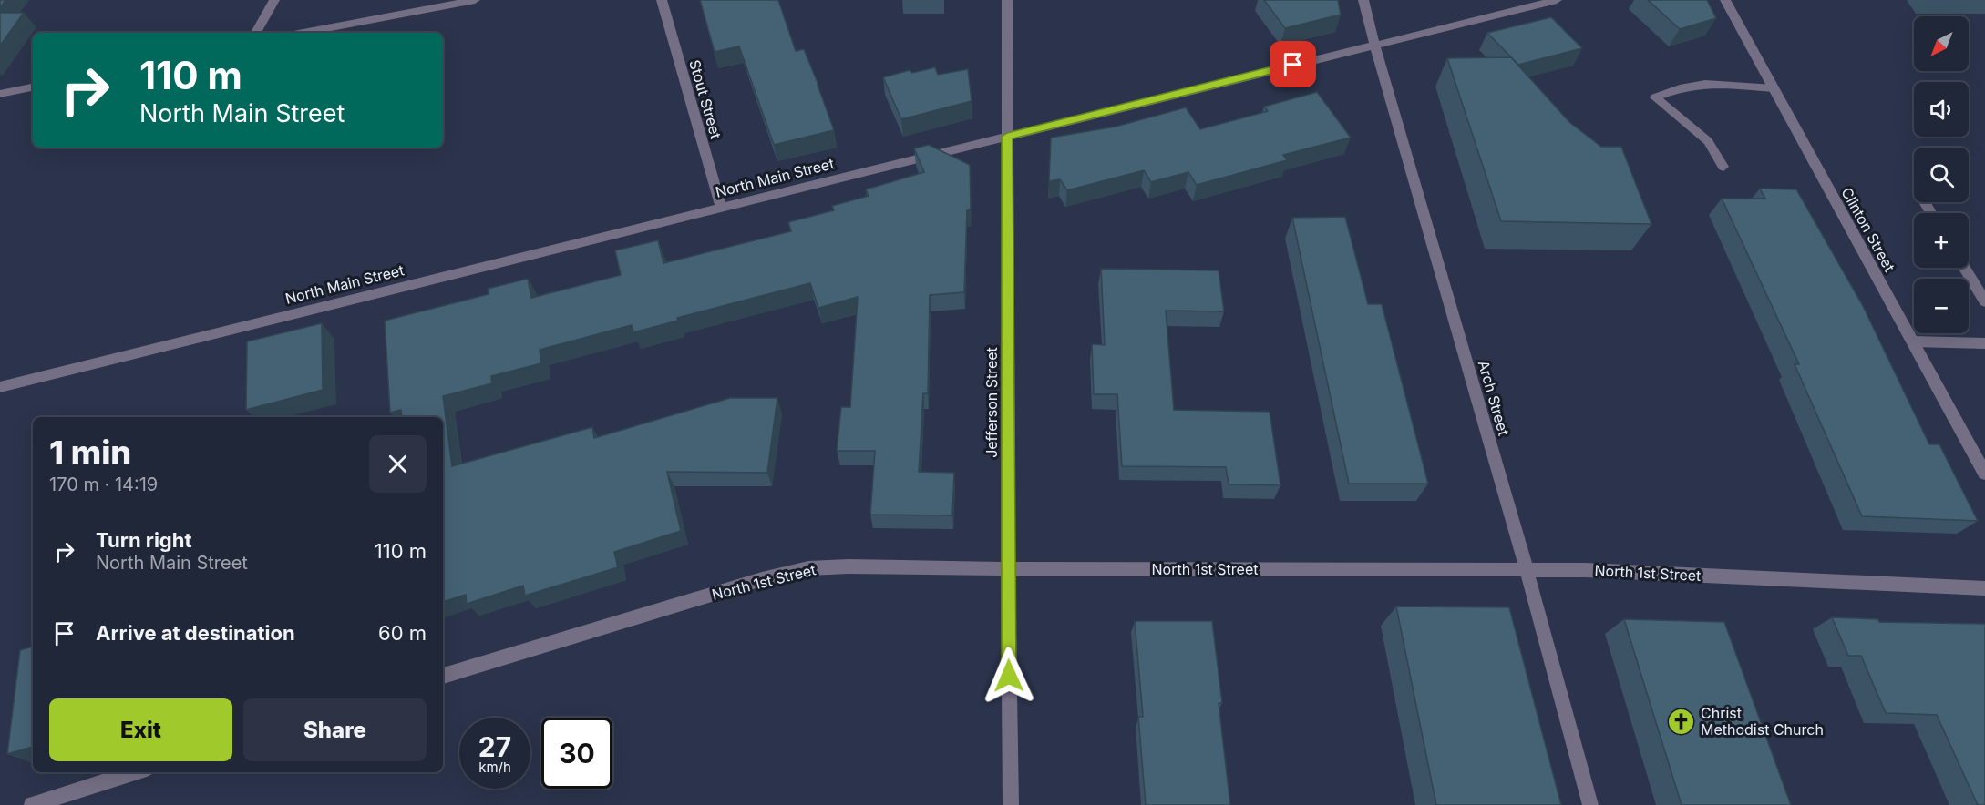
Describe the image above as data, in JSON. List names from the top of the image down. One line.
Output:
{"streets":{"street":["Stout Street","North Main Street","Clinton Street","Arch Street","Jefferson Street","North 1st Street"]},"crossings":[["Stout Street","North Main Street"],["North Main Street","Arch Street"],["North Main Street","Jefferson Street"],["Arch Street","North 1st Street"],["Jefferson Street","North 1st Street"]],"places":{"church":["Christ Methodist Church"]},"north":"bottom left","page":{"map_buttons":["+","−"],"turn":["110 m","North Main Street"],"heading":["1 min","170 m · 14:19"],"list":[{"name":"Turn right","note":"North Main Street","value":"110 m"},{"name":"Arrive at destination","value":"60 m"}],"buttons":["Exit","Share"],"speed":"27 km/h","limit":"30"}}
